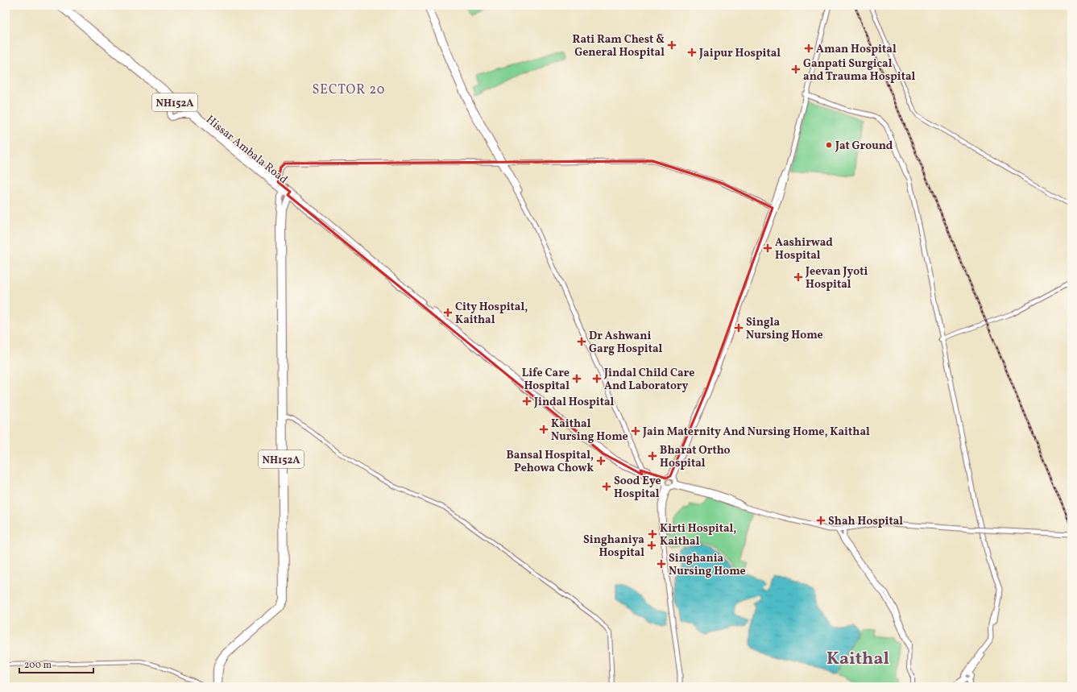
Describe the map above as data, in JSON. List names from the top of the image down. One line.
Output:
{"streets":{"highway":["NH152A","Hissar Ambala Road"]},"crossings":[["NH152A","Hissar Ambala Road"]],"districts":["SECTOR 20","Kaithal"],"places":{"health":["Rati Ram Chest & General Hospital","Aman Hospital","Jaipur Hospital","Ganpati Surgical and Trauma Hospital","Aashirwad Hospital","Jeevan Jyoti Hospital","City Hospital, Kaithal","Singla Nursing Home","Dr Ashwani Garg Hospital","Life Care Hospital","Jindal Child Care And Laboratory","Jindal Hospital","Kaithal Nursing Home","Jain Maternity And Nursing Home, Kaithal","Bharat Ortho Hospital","Bansal Hospital, Pehowa Chowk","Sood Eye Hospital","Shah Hospital","Kirti Hospital, Kaithal","Singhaniya Hospital","Singhania Nursing Home"],"other":["Jat Ground"]},"scale_bar":"200 m"}
